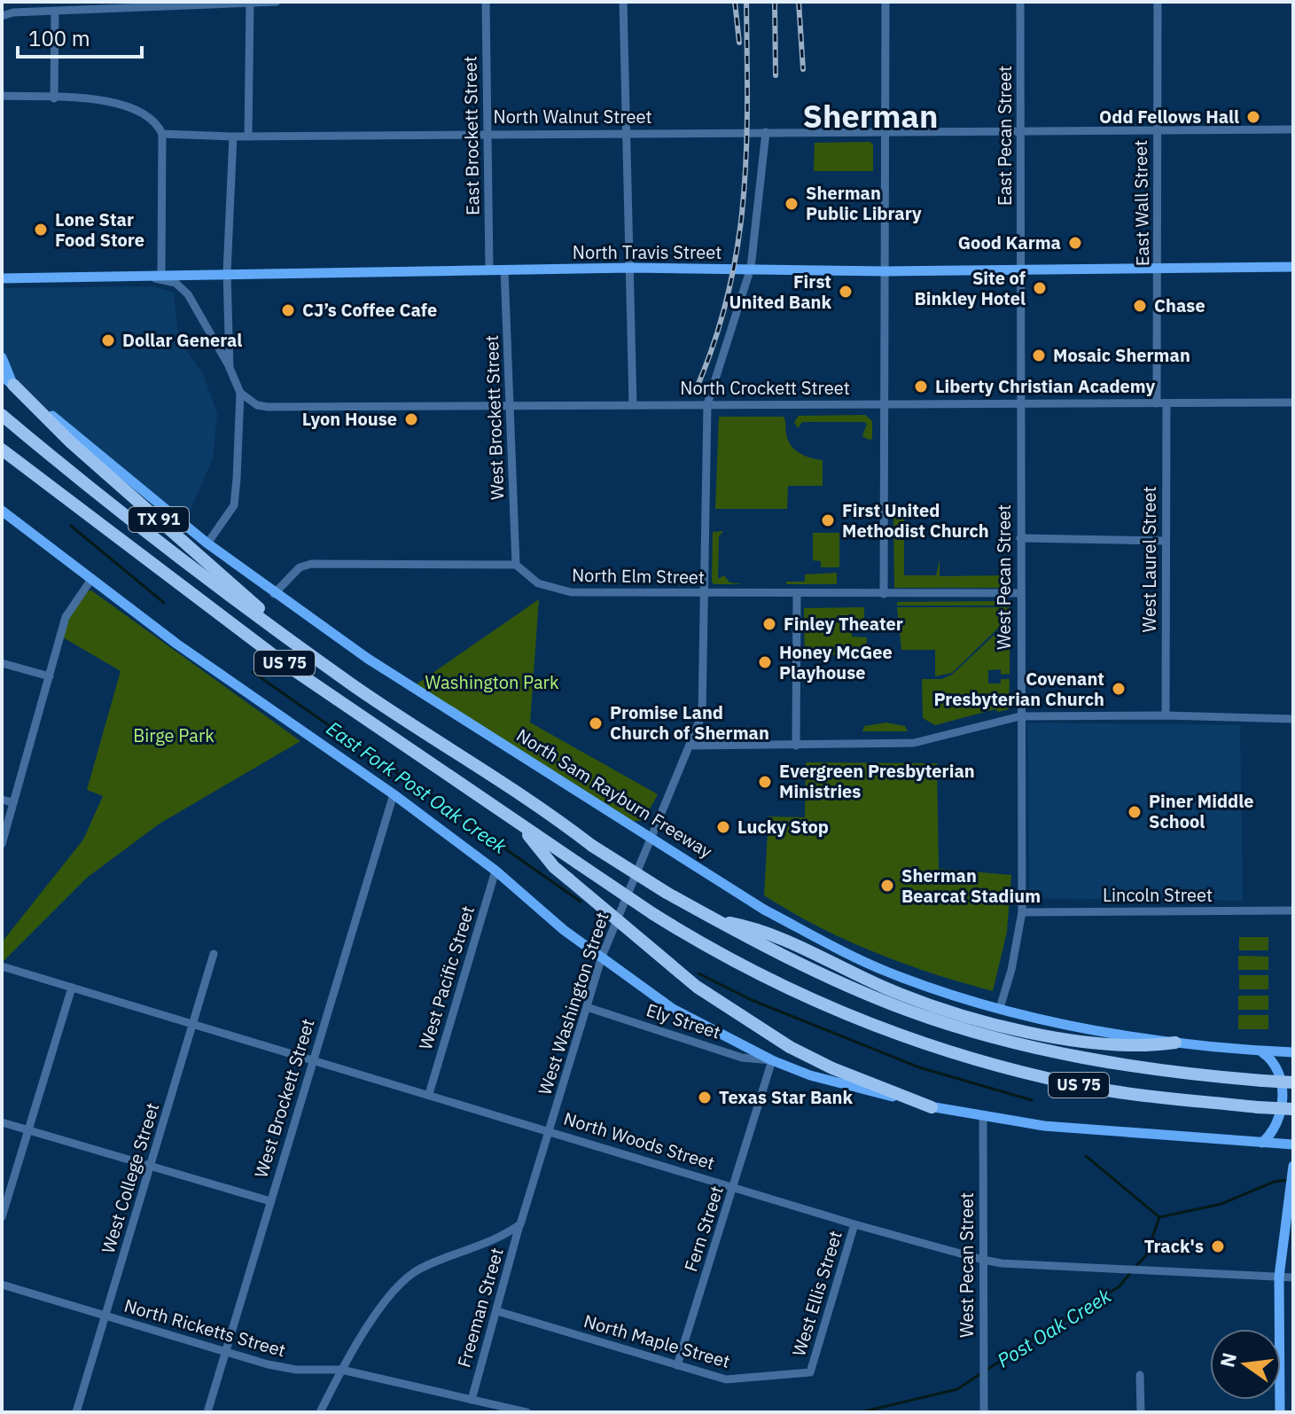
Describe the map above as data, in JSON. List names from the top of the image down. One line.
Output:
{"streets":{"highway":["TX 91","US 75"],"main road":["North Travis Street","North Sam Rayburn Freeway"],"street":["North Walnut Street","East Brockett Street","East Pecan Street","East Wall Street","North Crockett Street","West Brockett Street","West Laurel Street","North Elm Street","West Pecan Street","Lincoln Street","West Pacific Street","West Washington Street","Ely Street","North Woods Street","West College Street","Fern Street","West Ellis Street","Freeman Street","North Ricketts Street","North Maple Street"]},"crossings":[["North Walnut Street","East Brockett Street"],["North Walnut Street","East Pecan Street"],["North Walnut Street","East Wall Street"],["North Walnut Street","West Washington Street"],["East Brockett Street","North Travis Street"],["East Pecan Street","North Travis Street"],["East Pecan Street","West Pecan Street"],["East Wall Street","North Travis Street"],["East Wall Street","North Crockett Street"],["East Wall Street","West Laurel Street"],["North Travis Street","West Brockett Street"],["North Travis Street","West Pecan Street"],["North Travis Street","West Washington Street"],["North Crockett Street","West Brockett Street"],["North Crockett Street","West Laurel Street"],["North Crockett Street","West Pecan Street"],["North Crockett Street","West Washington Street"],["West Brockett Street","North Elm Street"],["West Brockett Street","North Woods Street"],["West Brockett Street","North Ricketts Street"],["TX 91","US 75"],["TX 91","North Sam Rayburn Freeway"],["North Elm Street","West Pecan Street"],["North Elm Street","West Washington Street"],["West Pecan Street","North Sam Rayburn Freeway"],["West Pecan Street","Lincoln Street"],["West Pecan Street","North Woods Street"],["North Sam Rayburn Freeway","West Washington Street"],["West Pacific Street","North Woods Street"],["West Washington Street","Ely Street"],["West Washington Street","North Woods Street"],["West Washington Street","Freeman Street"],["Ely Street","Fern Street"],["North Woods Street","West College Street"],["North Woods Street","Fern Street"],["North Woods Street","West Ellis Street"],["West College Street","North Ricketts Street"],["Fern Street","North Maple Street"],["West Ellis Street","North Maple Street"],["Freeman Street","North Ricketts Street"],["Freeman Street","North Maple Street"]],"districts":["Sherman"],"water":["East Fork Post Oak Creek","Post Oak Creek"],"parks":["Washington Park","Birge Park"],"places":["Odd Fellows Hall","Sherman Public Library","Lone Star Food Store","Good Karma","Site of Binkley Hotel","First United Bank","Chase","CJ’s Coffee Cafe","Dollar General","Mosaic Sherman","Liberty Christian Academy","Lyon House","First United Methodist Church","Finley Theater","Honey McGee Playhouse","Covenant Presbyterian Church","Promise Land Church of Sherman","Evergreen Presbyterian Ministries","Piner Middle School","Lucky Stop","Sherman Bearcat Stadium","Texas Star Bank","Track's"],"scale_bar":"100 m","north":"left"}
